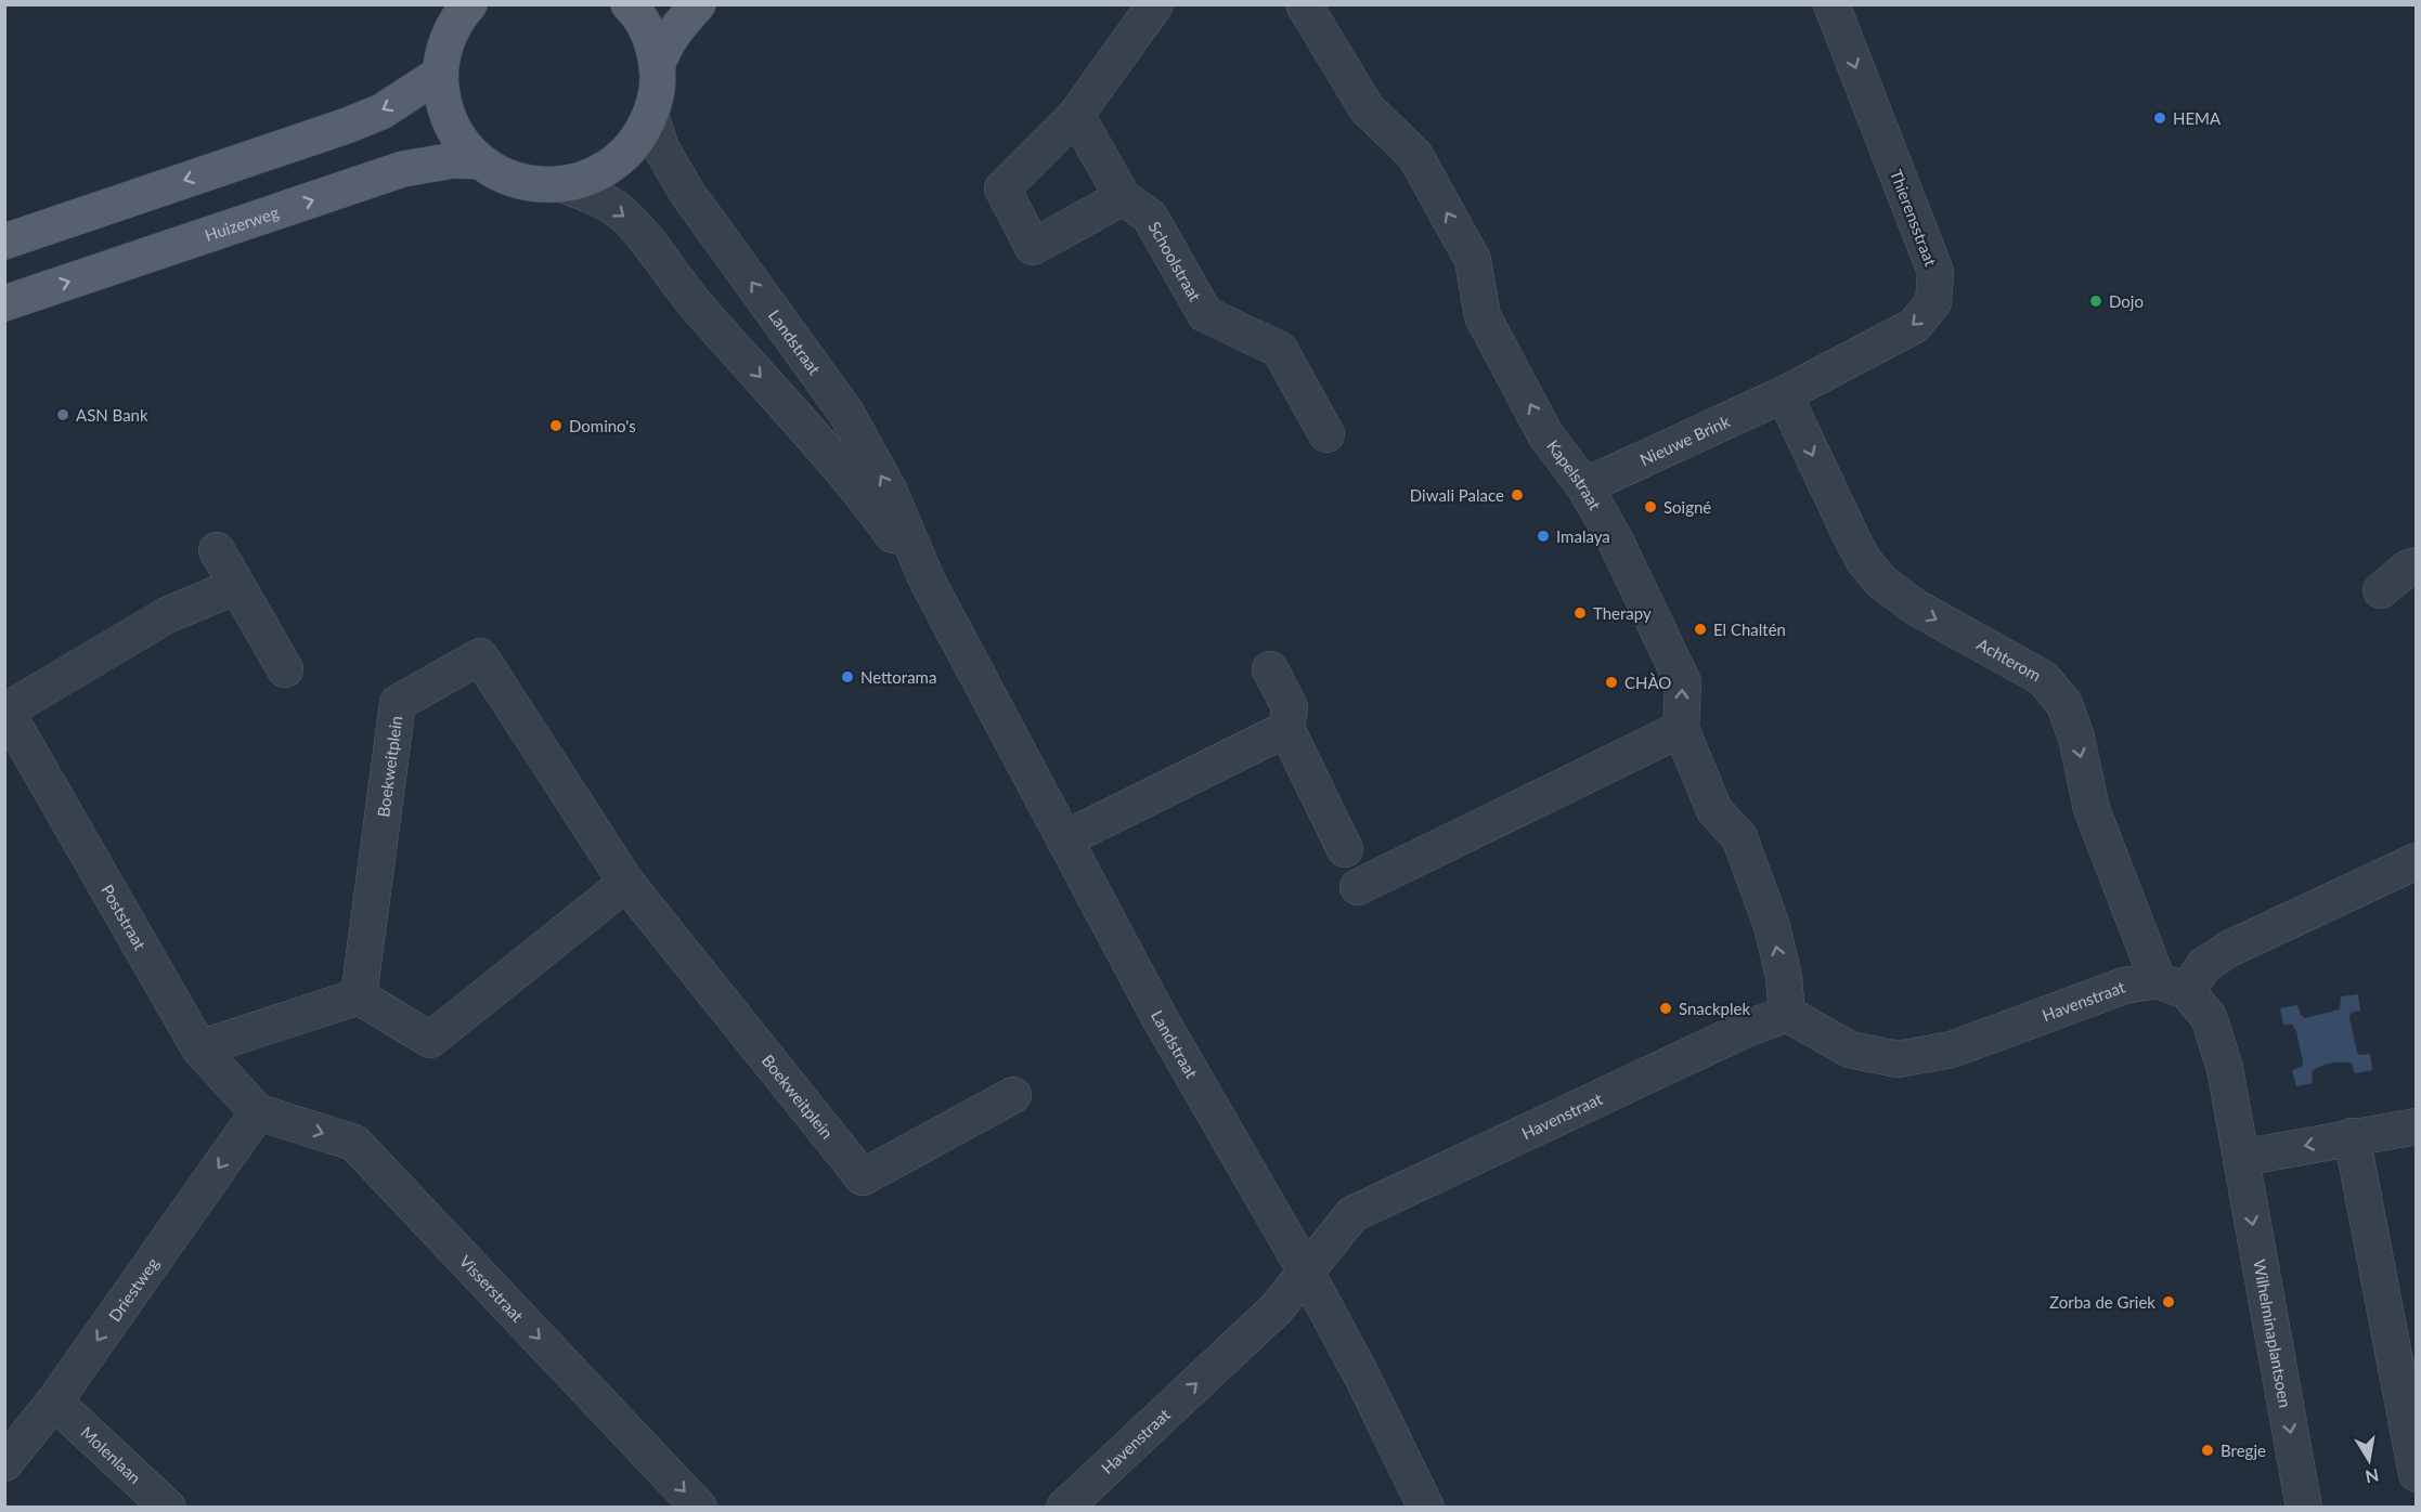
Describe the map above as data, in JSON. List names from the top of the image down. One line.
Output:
{"streets":{"main road":["Huizerweg"],"street":["Thierensstraat","Schoolstraat","Landstraat","Nieuwe Brink","Kapelstraat","Achterom","Boekweitplein","Poststraat","Havenstraat","Visserstraat","Driestweg","Wilhelminaplantsoen","Molenlaan"]},"crossings":[["Thierensstraat","Nieuwe Brink"],["Thierensstraat","Achterom"],["Landstraat","Havenstraat"],["Nieuwe Brink","Kapelstraat"],["Nieuwe Brink","Achterom"],["Kapelstraat","Havenstraat"],["Achterom","Havenstraat"],["Achterom","Wilhelminaplantsoen"],["Poststraat","Visserstraat"],["Poststraat","Driestweg"],["Havenstraat","Wilhelminaplantsoen"],["Visserstraat","Driestweg"],["Driestweg","Molenlaan"]],"one_way":["Kapelstraat","Achterom","Visserstraat","Driestweg"],"places":["HEMA","Dojo","ASN Bank","Domino's","Diwali Palace","Soigné","Imalaya","Therapy","El Chaltén","Nettorama","CHÀO","Snackplek","Zorba de Griek","Bregje"],"north":"bottom"}
